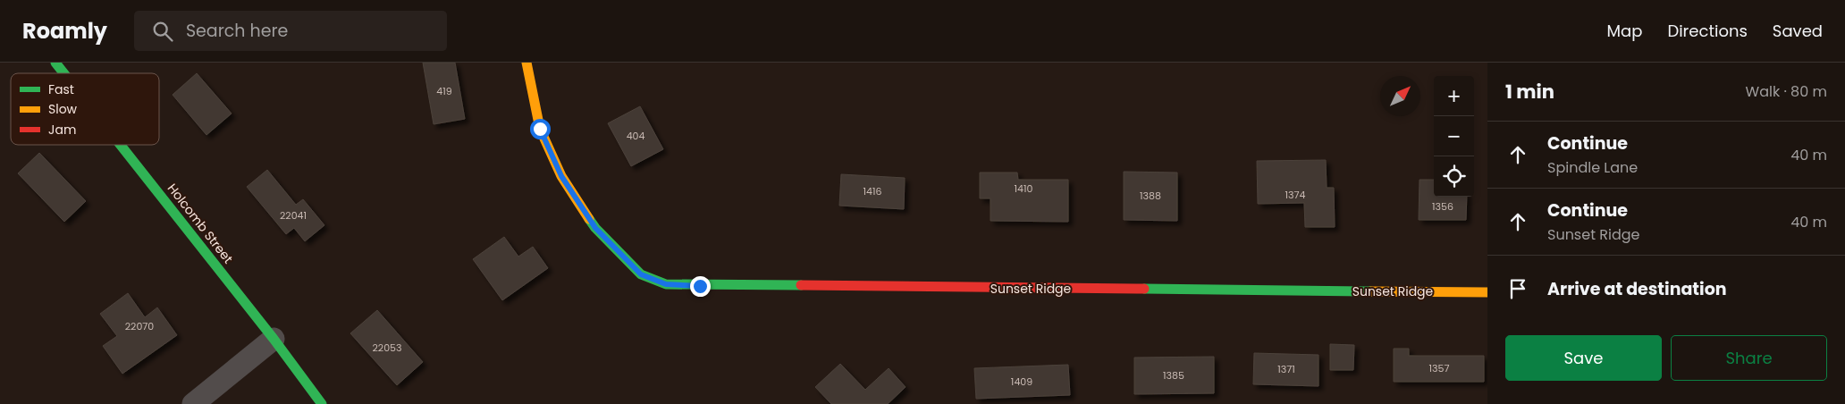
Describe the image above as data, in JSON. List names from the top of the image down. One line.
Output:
{"streets":{"street":["Holcomb Street","Sunset Ridge"]},"house_numbers":["419","404","1410","1416","1374","1388","1356","22041","22070","22053","1357","1371","1385","1409"],"legend":["Fast","Slow","Jam"],"north":"top right","page":{"header":"Roamly","search":"Search here","nav":["Map","Directions","Saved"],"heading":["1 min","Walk · 80 m"],"map_buttons":["+","−"],"list":[["Continue","Spindle Lane","40 m"],["Continue","Sunset Ridge","40 m"],"Arrive at destination"],"buttons":["Save","Share"]}}
